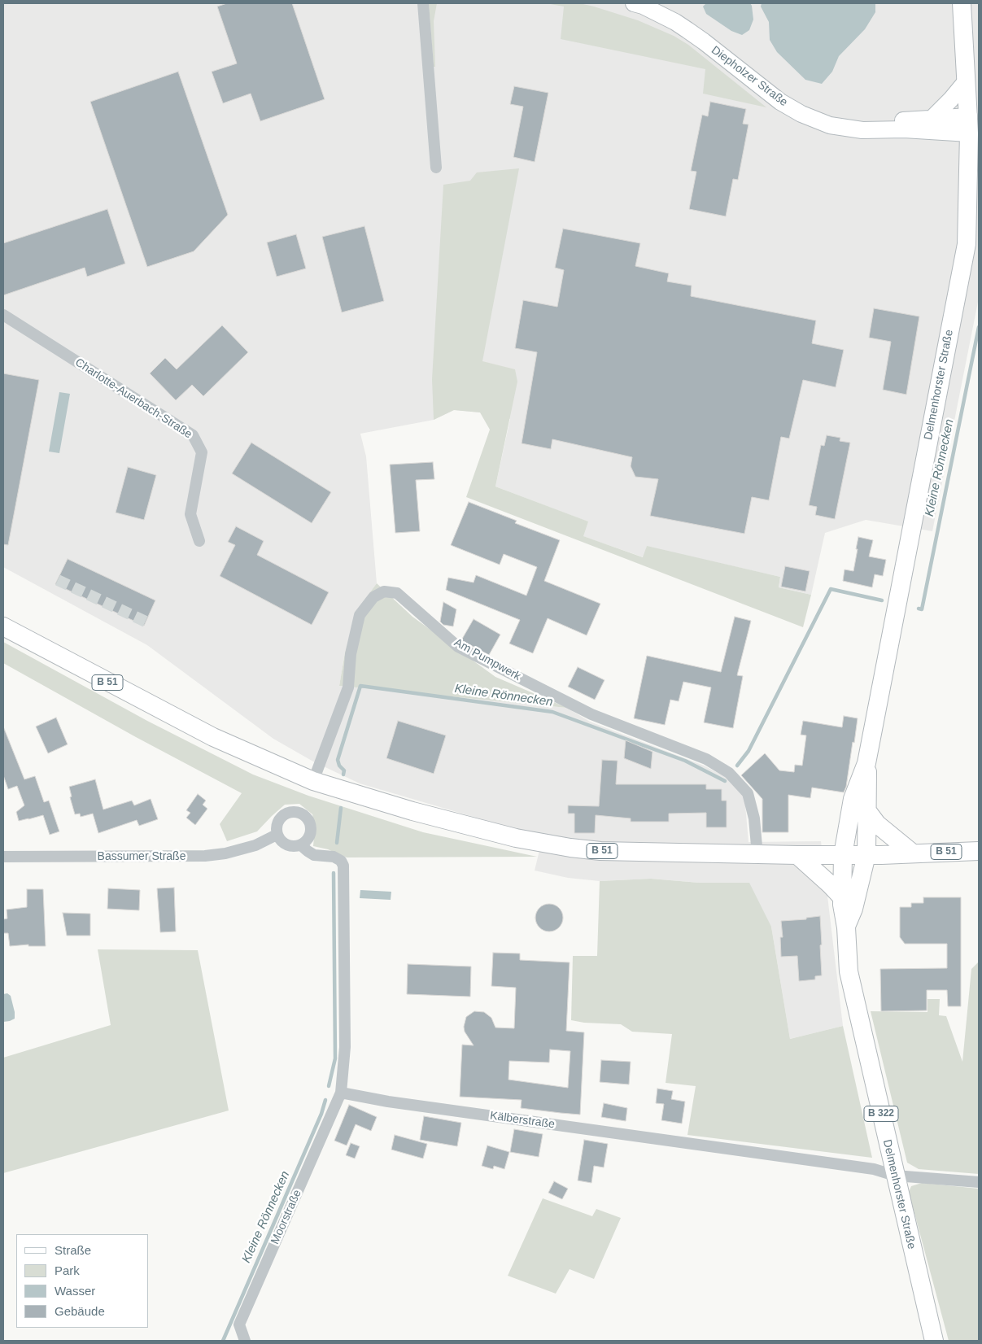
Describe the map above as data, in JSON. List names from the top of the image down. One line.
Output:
{"streets":{"main road":["Delmenhorster Straße","B 51","B 322"],"street":["Diepholzer Straße","Charlotte-Auerbach-Straße","Am Pumpwerk","Bassumer Straße","Kälberstraße","Moorstraße"]},"crossings":[["Diepholzer Straße","Delmenhorster Straße"],["Delmenhorster Straße","B 51"],["Delmenhorster Straße","Kälberstraße"],["Am Pumpwerk","B 51"],["Kälberstraße","Moorstraße"]],"water":["Kleine Rönnecken"],"legend":["Straße","Park","Wasser","Gebäude"]}
